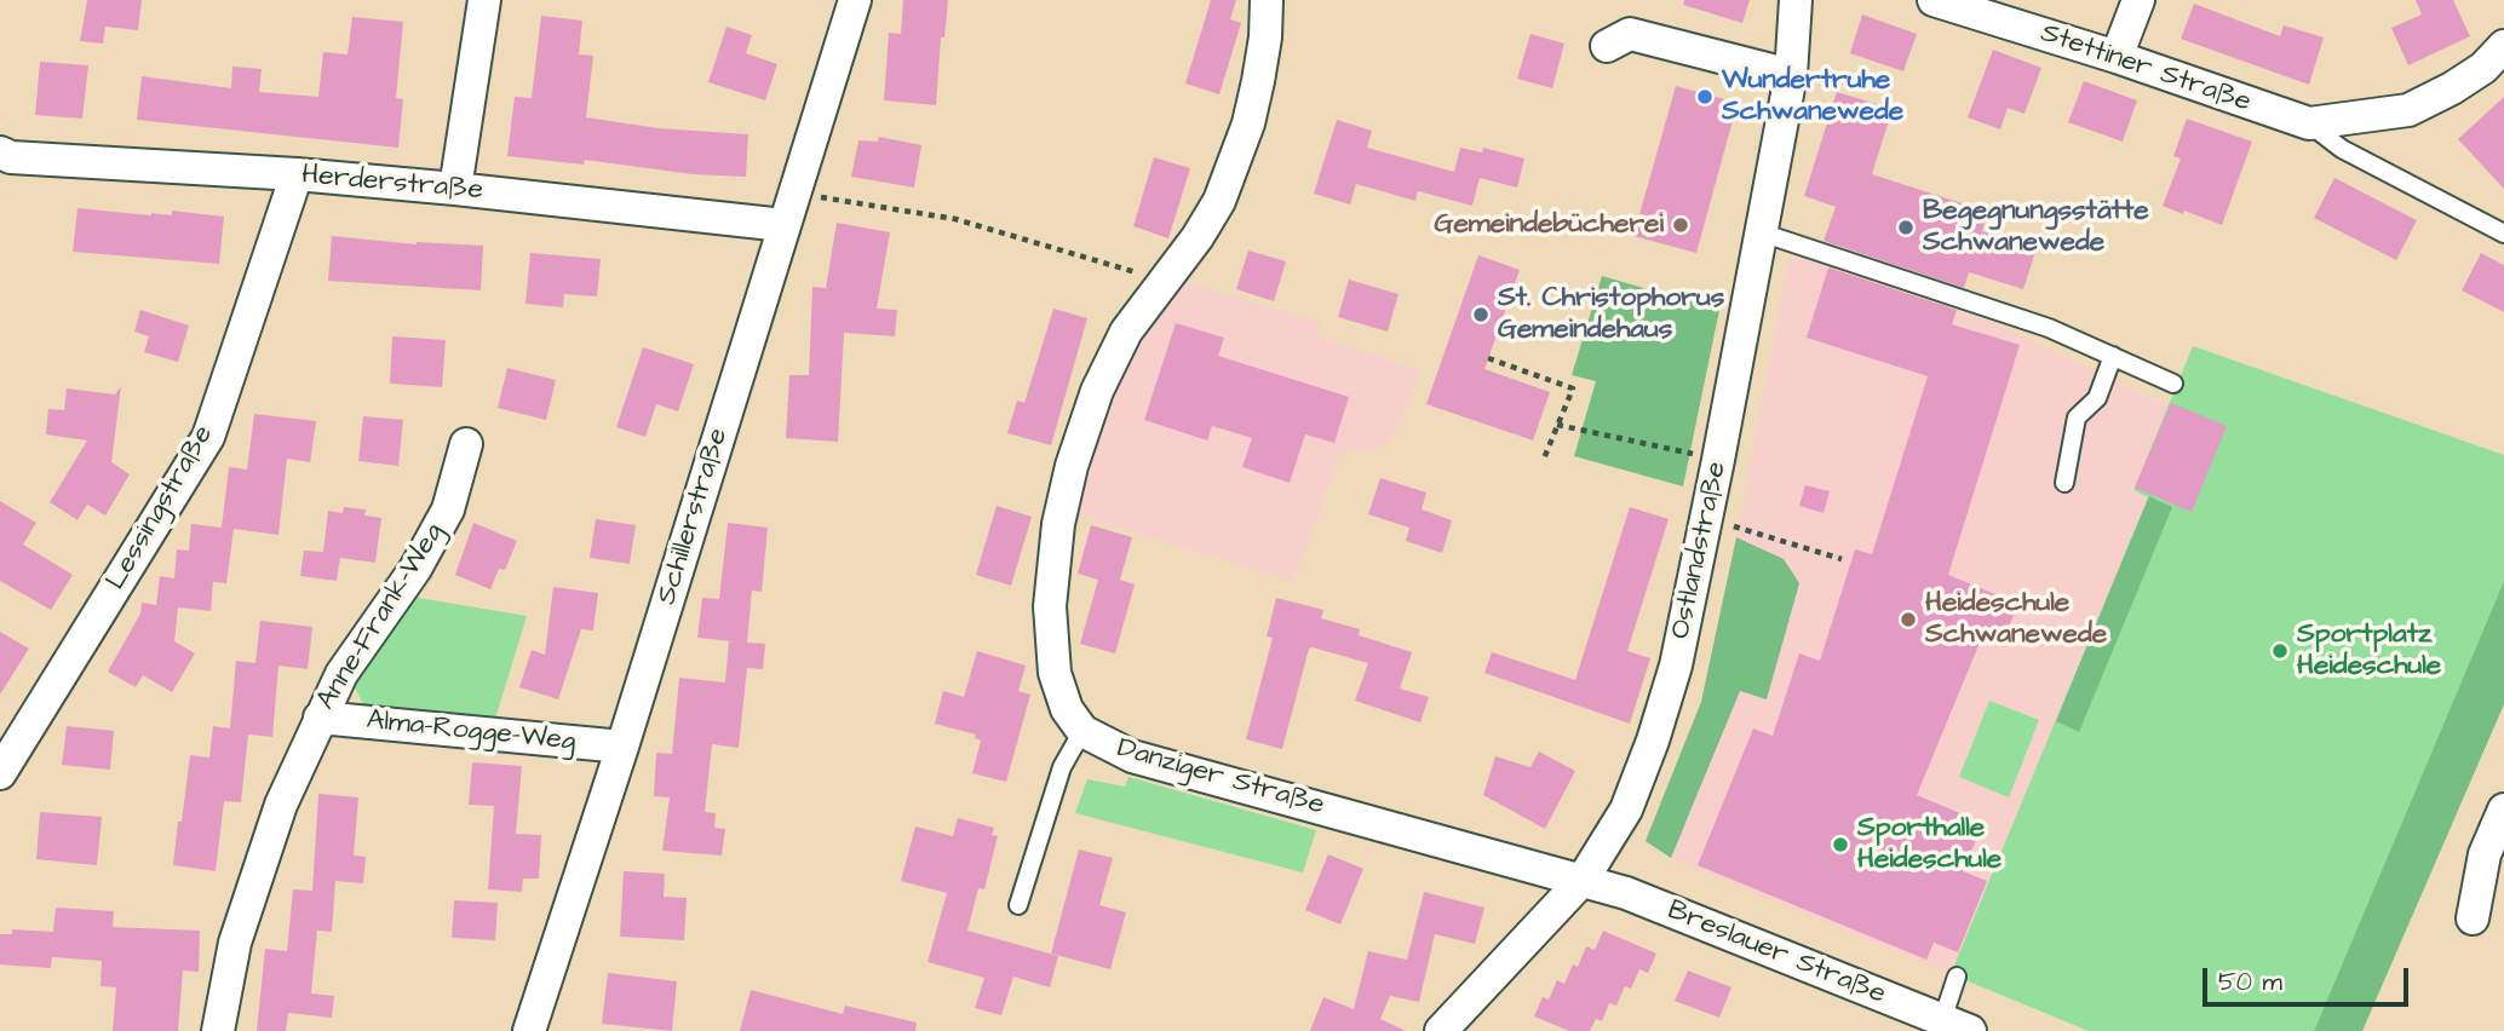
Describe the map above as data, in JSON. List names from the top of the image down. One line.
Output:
{"streets":{"street":["Stettiner Straße","Herderstraße","Lessingstraße","Schillerstraße","Ostlandstraße","Anne-Frank-Weg","Alma-Rogge-Weg","Danziger Straße","Breslauer Straße"]},"crossings":[["Herderstraße","Lessingstraße"],["Herderstraße","Schillerstraße"],["Schillerstraße","Alma-Rogge-Weg"],["Ostlandstraße","Danziger Straße"],["Ostlandstraße","Breslauer Straße"],["Anne-Frank-Weg","Alma-Rogge-Weg"],["Danziger Straße","Breslauer Straße"]],"places":["Wundertruhe Schwanewede","Gemeindebücherei","Begegnungsstätte Schwanewede","St. Christophorus Gemeindehaus","Heideschule Schwanewede","Sportplatz Heideschule","Sporthalle Heideschule"],"scale_bar":"50 m"}
